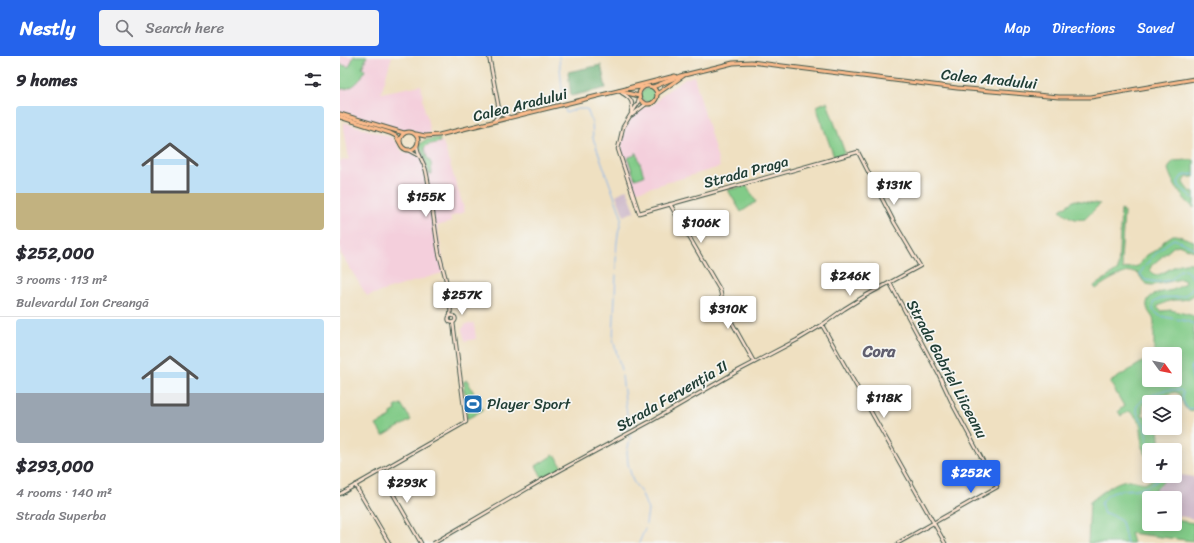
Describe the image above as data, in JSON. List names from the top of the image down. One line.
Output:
{"streets":{"main road":["Calea Aradului"],"street":["Strada Praga","Strada Gabriel Liiceanu","Strada Fervenția II"]},"crossings":[["Strada Praga","Strada Fervenția II"],["Strada Gabriel Liiceanu","Strada Fervenția II"]],"districts":["Cora"],"places":{"sports":["Player Sport"]},"north":"bottom right","page":{"header":"Nestly","search":"Search here","nav":["Map","Directions","Saved"],"heading":"9 homes","list":[{"name":"$252,000","note":"3 rooms · 113 m² · Bulevardul Ion Creangă"},{"name":"$293,000","note":"4 rooms · 140 m² · Strada Superba"}],"price":["$131K","$155K","$106K","$246K","$257K","$310K","$118K","$252K","$293K"],"map_buttons":["+","−"]}}
